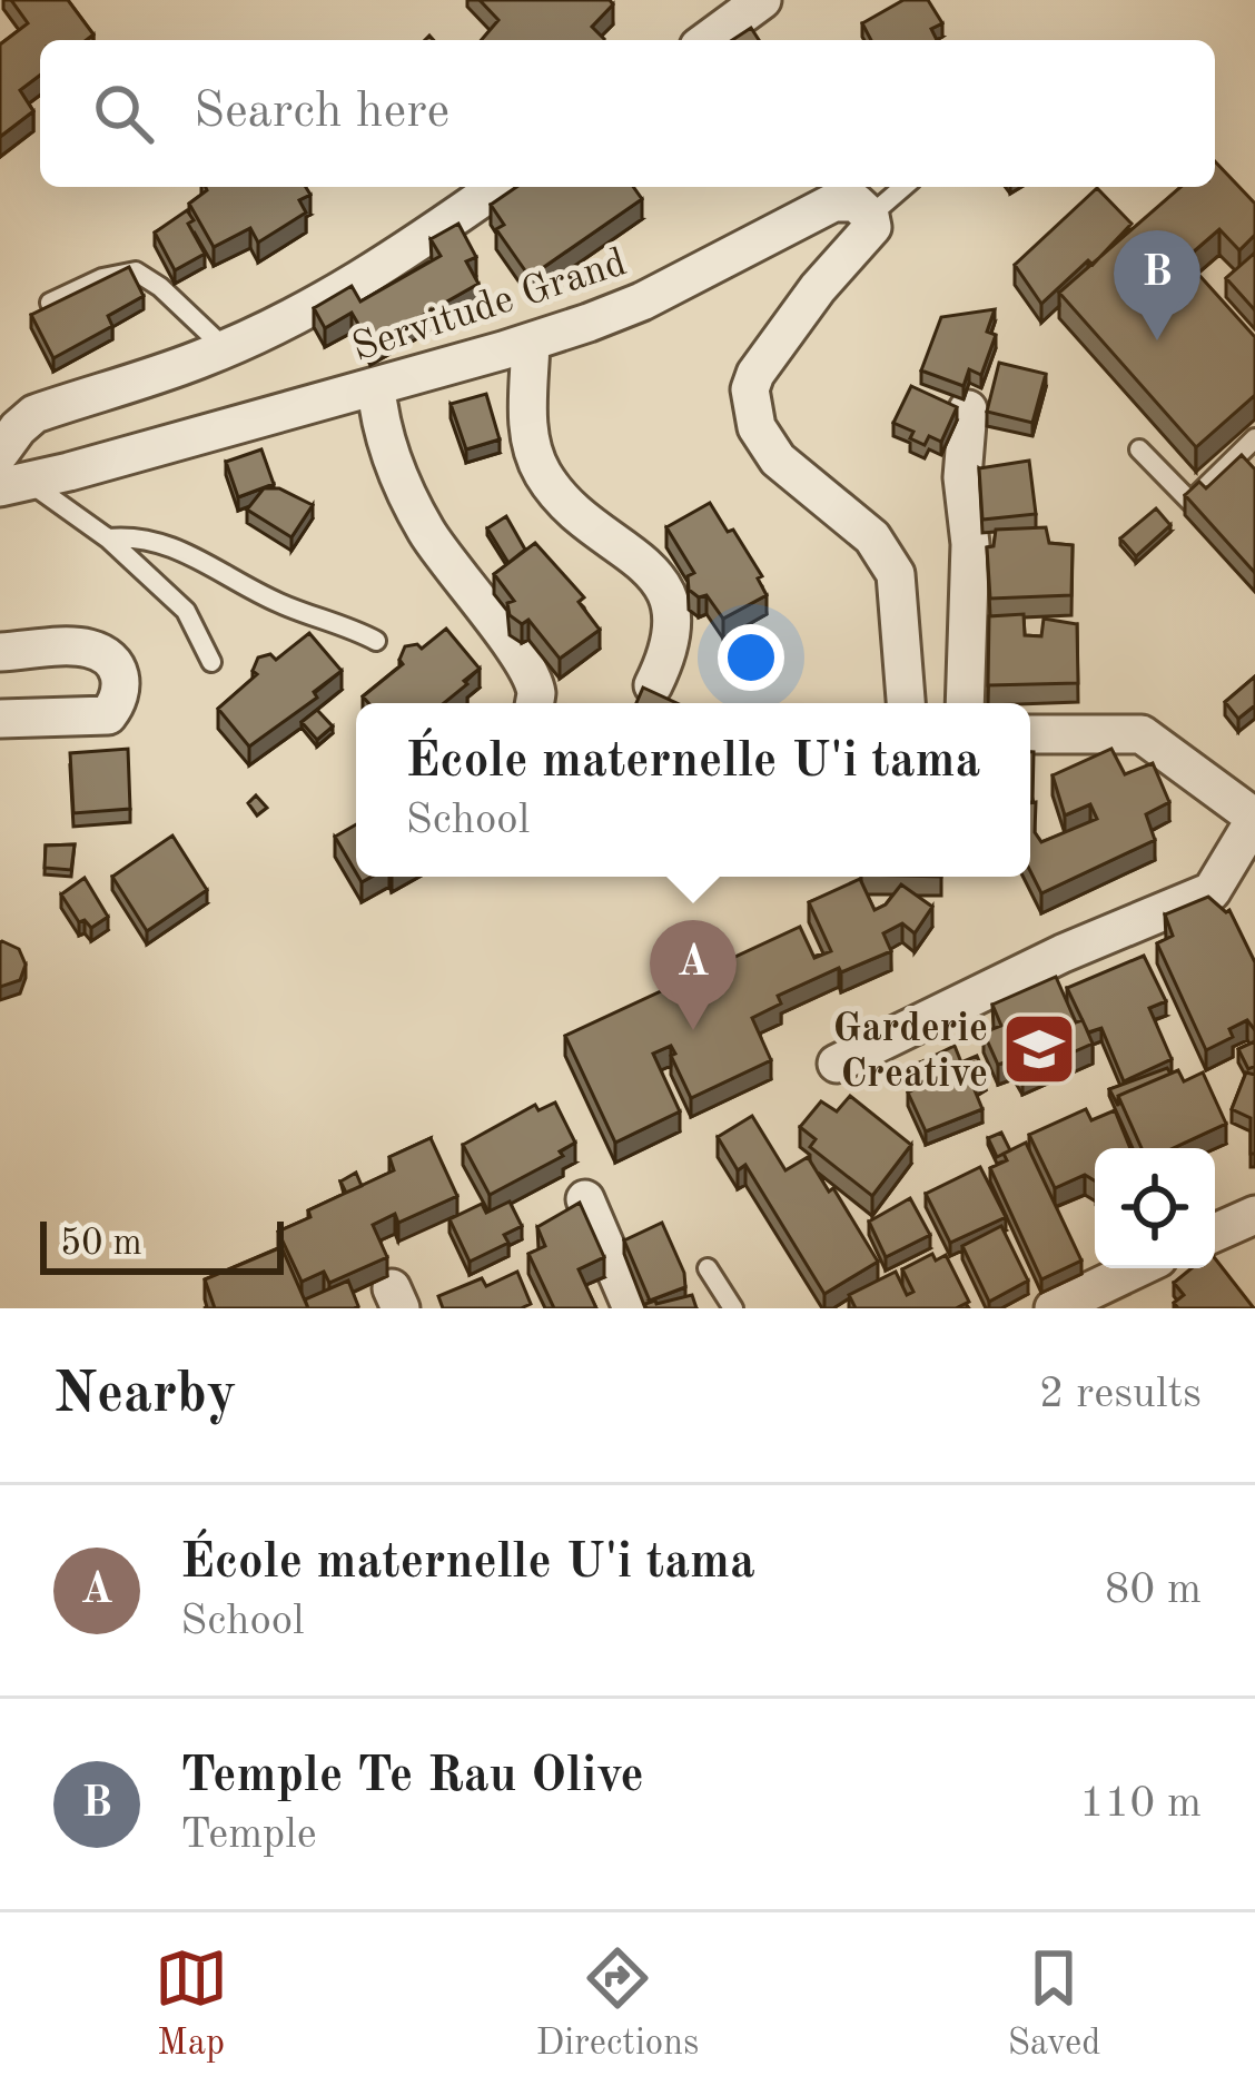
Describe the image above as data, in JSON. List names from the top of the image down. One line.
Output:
{"streets":{"street":["Servitude Grand"]},"places":{"school or university":["Garderie Creative"]},"scale_bar":"50 m","page":{"search":"Search here","pins":["B","A"],"popup":["École maternelle U'i tama","School"],"scale":"50 m","heading":["Nearby","2 results"],"list":[{"mark":"A","name":"École maternelle U'i tama","note":"School","value":"80 m"},{"mark":"B","name":"Temple Te Rau Olive","note":"Temple","value":"110 m"}],"nav":["Map","Directions","Saved"]}}
